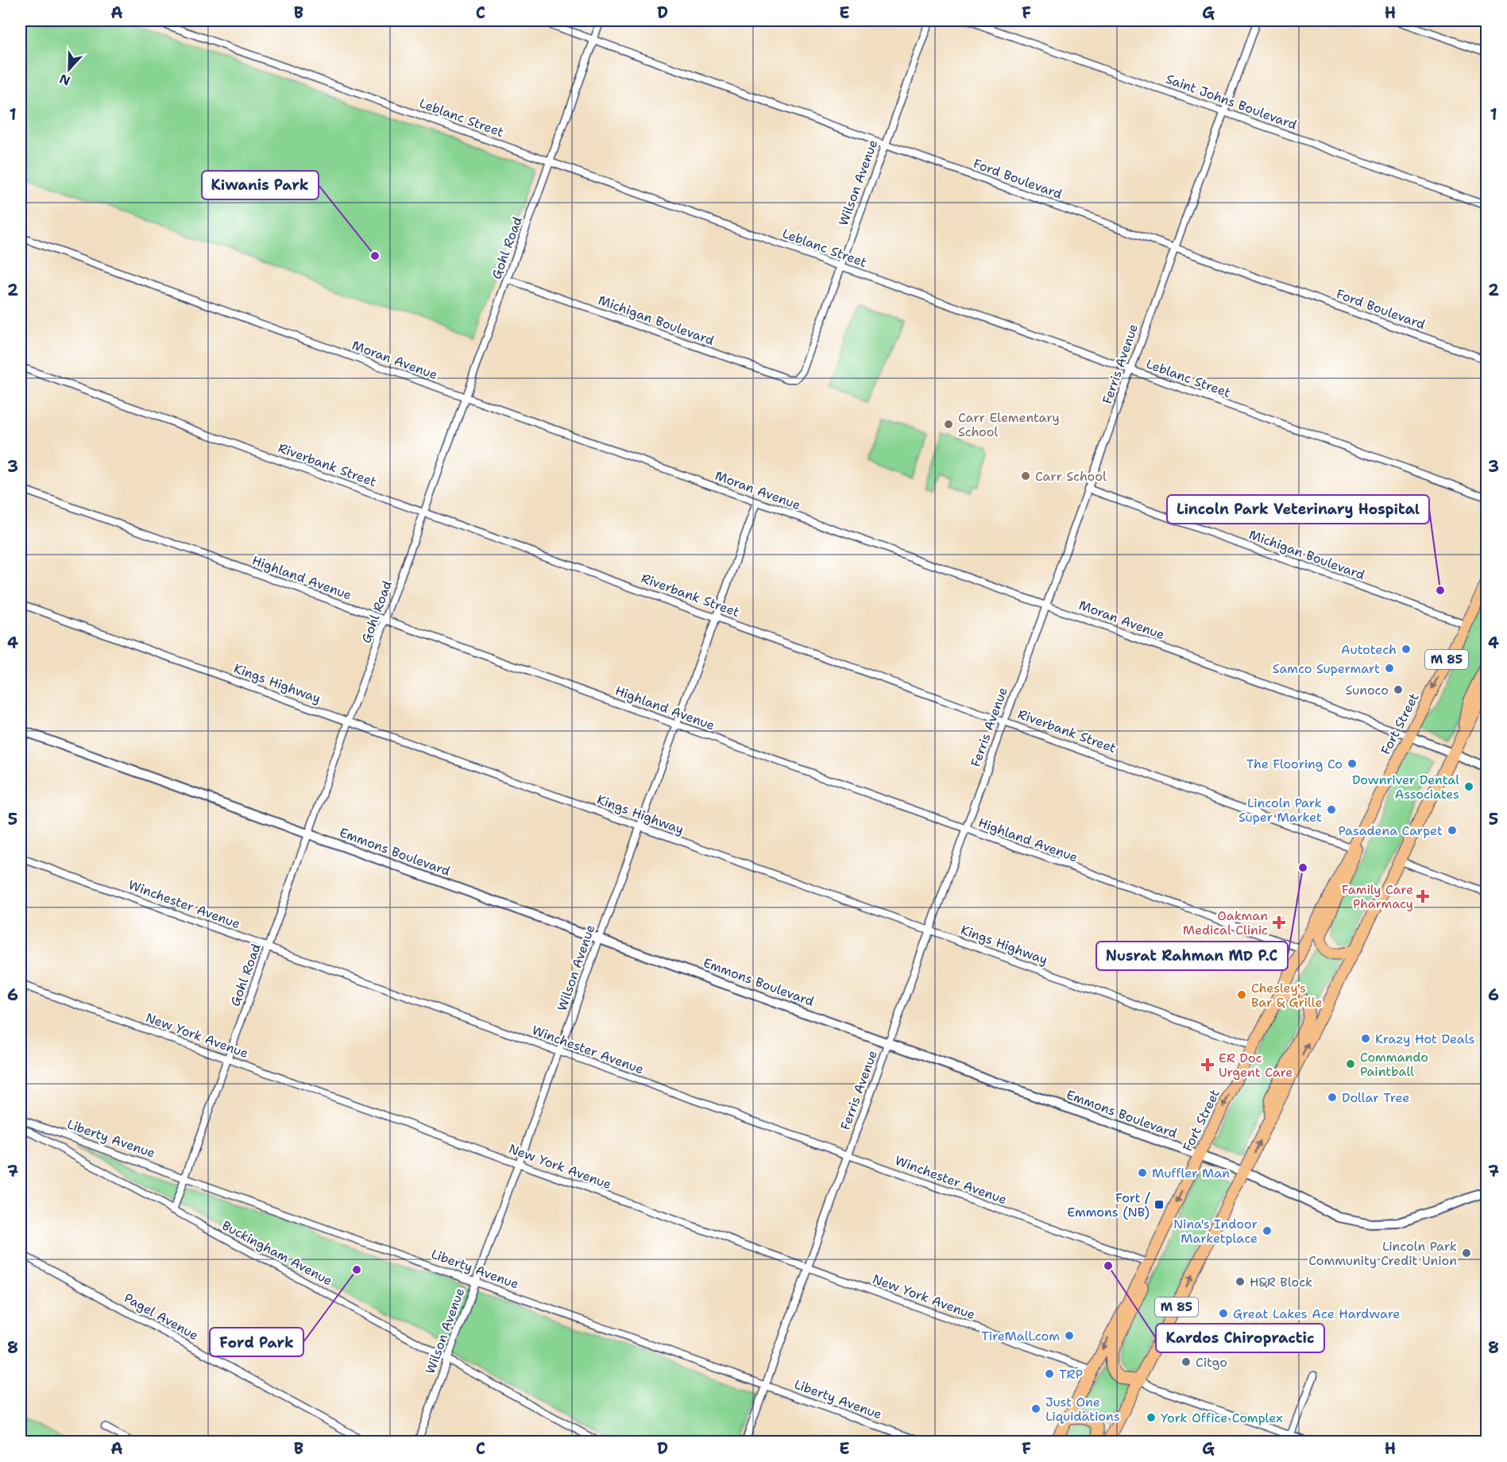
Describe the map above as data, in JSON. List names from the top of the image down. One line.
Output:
{"streets":{"main road":["M 85","Fort Street"],"street":["Saint Johns Boulevard","Leblanc Street","Ford Boulevard","Wilson Avenue","Gohl Road","Michigan Boulevard","Moran Avenue","Ferris Avenue","Riverbank Street","Highland Avenue","Kings Highway","Emmons Boulevard","Winchester Avenue","New York Avenue","Liberty Avenue","Buckingham Avenue","Pagel Avenue"]},"crossings":[["Saint Johns Boulevard","Ferris Avenue"],["Leblanc Street","Wilson Avenue"],["Leblanc Street","Gohl Road"],["Leblanc Street","Ferris Avenue"],["Ford Boulevard","Wilson Avenue"],["Ford Boulevard","Gohl Road"],["Ford Boulevard","Ferris Avenue"],["Wilson Avenue","Michigan Boulevard"],["Wilson Avenue","Moran Avenue"],["Wilson Avenue","Riverbank Street"],["Wilson Avenue","Highland Avenue"],["Wilson Avenue","Kings Highway"],["Wilson Avenue","Emmons Boulevard"],["Wilson Avenue","Winchester Avenue"],["Wilson Avenue","New York Avenue"],["Wilson Avenue","Liberty Avenue"],["Wilson Avenue","Buckingham Avenue"],["Gohl Road","Michigan Boulevard"],["Gohl Road","Moran Avenue"],["Gohl Road","Riverbank Street"],["Gohl Road","Highland Avenue"],["Gohl Road","Kings Highway"],["Gohl Road","Emmons Boulevard"],["Gohl Road","Winchester Avenue"],["Gohl Road","New York Avenue"],["Gohl Road","Liberty Avenue"],["Gohl Road","Buckingham Avenue"],["Michigan Boulevard","Ferris Avenue"],["Michigan Boulevard","Fort Street"],["Moran Avenue","Ferris Avenue"],["Moran Avenue","Fort Street"],["Ferris Avenue","Riverbank Street"],["Ferris Avenue","Highland Avenue"],["Ferris Avenue","Kings Highway"],["Ferris Avenue","Emmons Boulevard"],["Ferris Avenue","Winchester Avenue"],["Ferris Avenue","New York Avenue"],["Ferris Avenue","Liberty Avenue"],["Riverbank Street","Fort Street"],["Highland Avenue","Fort Street"],["M 85","Emmons Boulevard"],["Kings Highway","Fort Street"],["Fort Street","Emmons Boulevard"],["Fort Street","Winchester Avenue"],["Fort Street","New York Avenue"]],"places":{"other":["Kiwanis Park","Carr Elementary School","Carr School","Lincoln Park Veterinary Hospital","Autotech","Samco Supermart","Sunoco","The Flooring Co","Downriver Dental Associates","Lincoln Park Super Market","Pasadena Carpet","Nusrat Rahman MD P.C","Chesley's Bar & Grille","Krazy Hot Deals","Commando Paintball","Dollar Tree","Muffler Man","Nina's Indoor Marketplace","Lincoln Park Community Credit Union","Kardos Chiropractic","Ford Park","H&R Block","Great Lakes Ace Hardware","TireMall.com","Citgo","TRP","Just One Liquidations","York Office Complex"],"health":["Family Care Pharmacy","Oakman Medical Clinic","ER Doc Urgent Care"],"transit":["Fort / Emmons (NB)"]},"north":"bottom","grid":{"columns":["A","B","C","D","E","F","G","H"],"rows":["1","2","3","4","5","6","7","8"]}}
